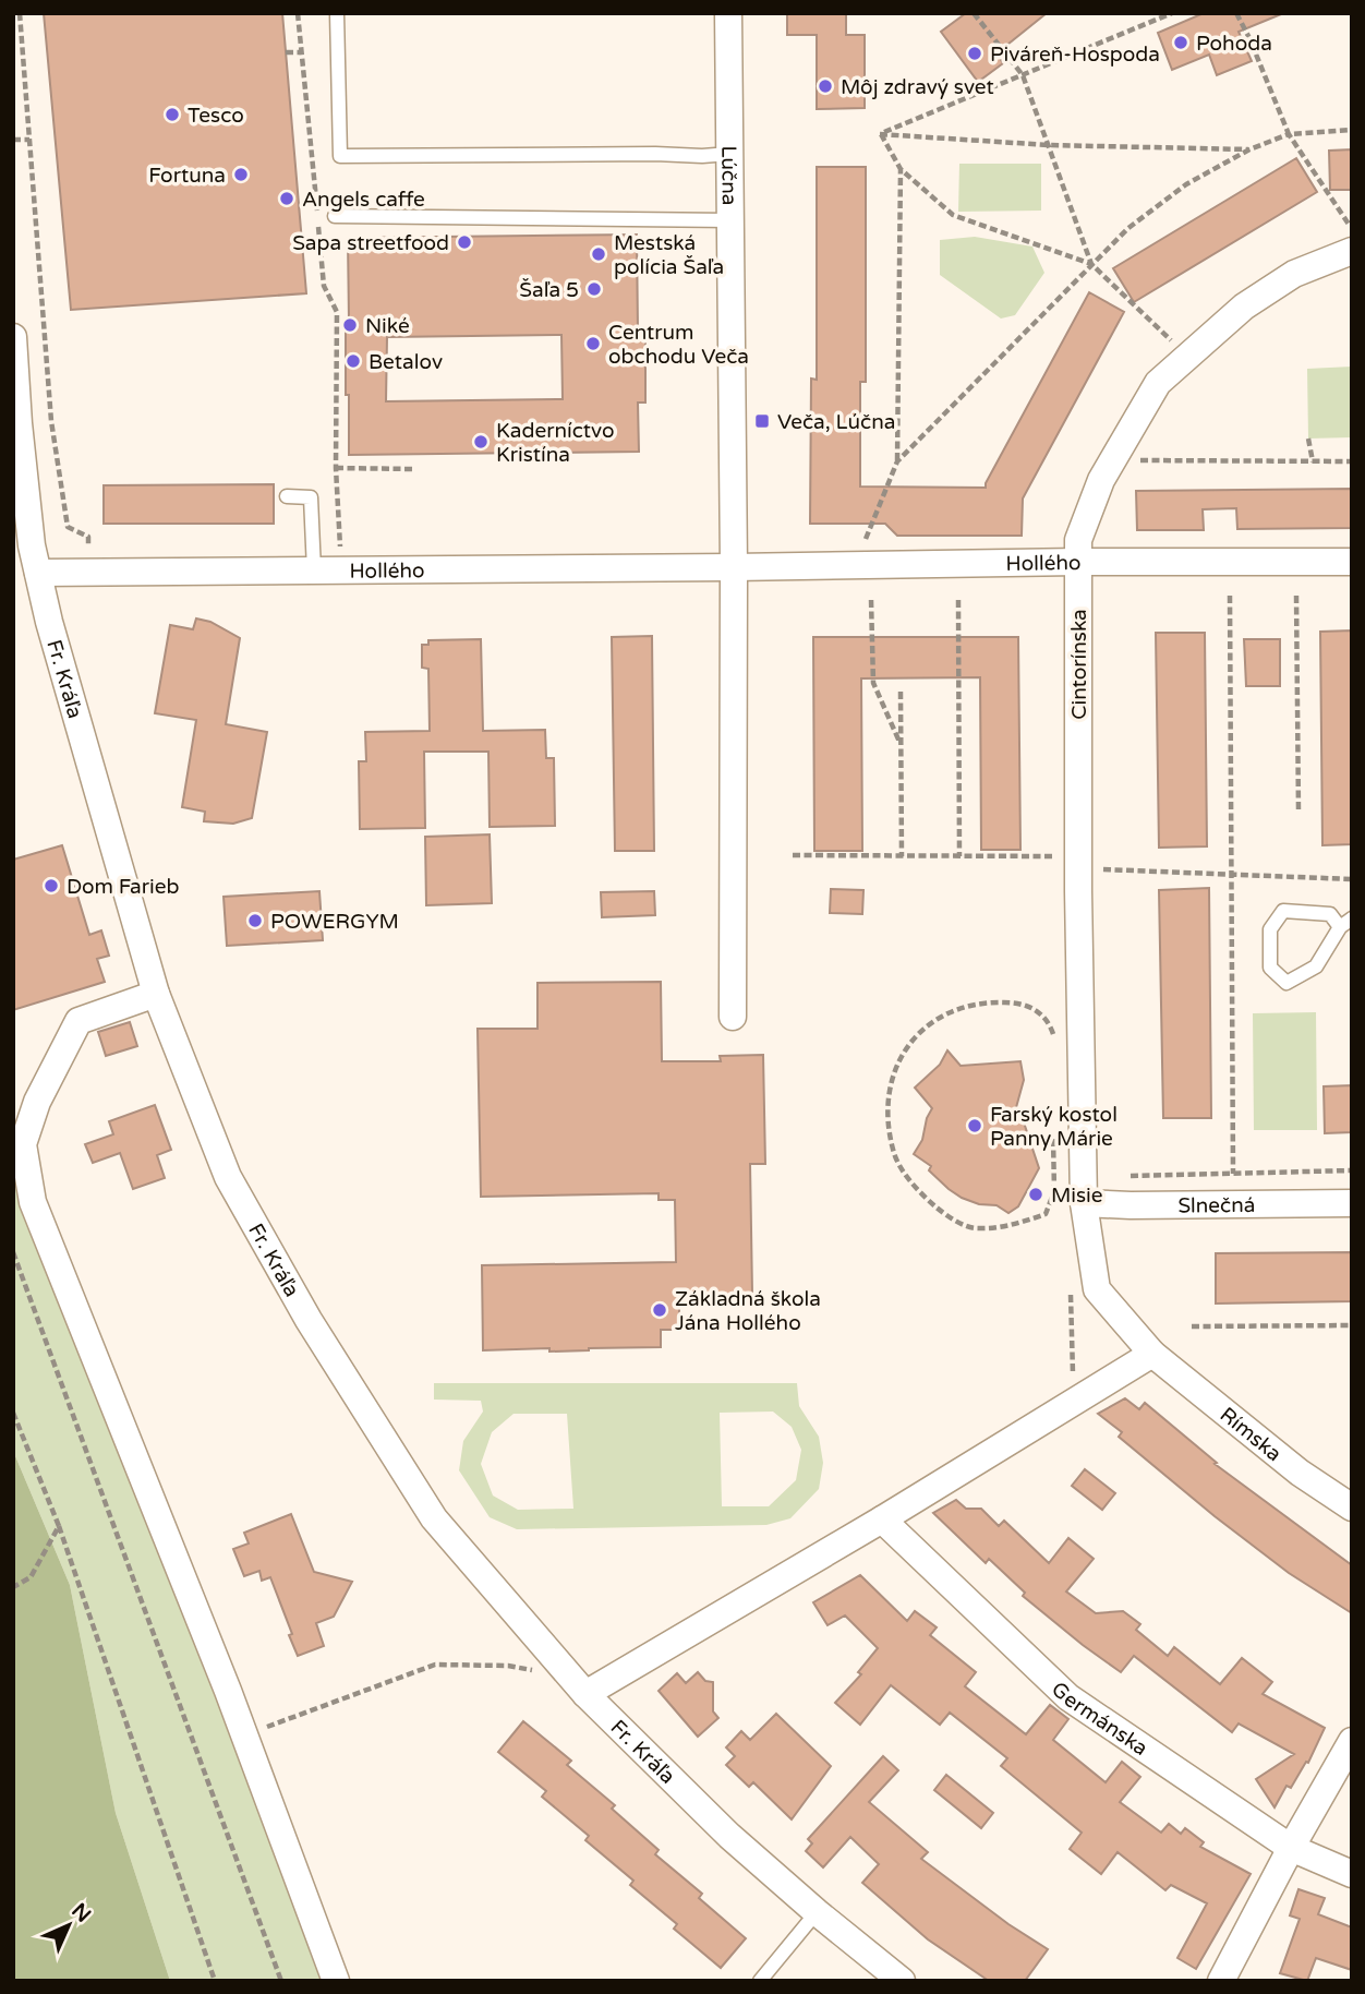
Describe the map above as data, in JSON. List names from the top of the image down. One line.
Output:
{"streets":{"street":["Lúčna","Hollého","Cintorínska","Fr. Kráľa","Slnečná","Rímska","Germánska"]},"crossings":[["Lúčna","Hollého"],["Hollého","Cintorínska"],["Hollého","Fr. Kráľa"],["Cintorínska","Slnečná"],["Cintorínska","Rímska"]],"places":{"other":["Pohoda","Piváreň-Hospoda","Môj zdravý svet","Tesco","Fortuna","Angels caffe","Sapa streetfood","Mestská polícia Šaľa","Šaľa 5","Niké","Centrum obchodu Veča","Betalov","Kaderníctvo Kristína","Dom Farieb","POWERGYM","Farský kostol Panny Márie","Misie","Základná škola Jána Hollého"],"transit":["Veča, Lúčna"]},"north":"top right"}
